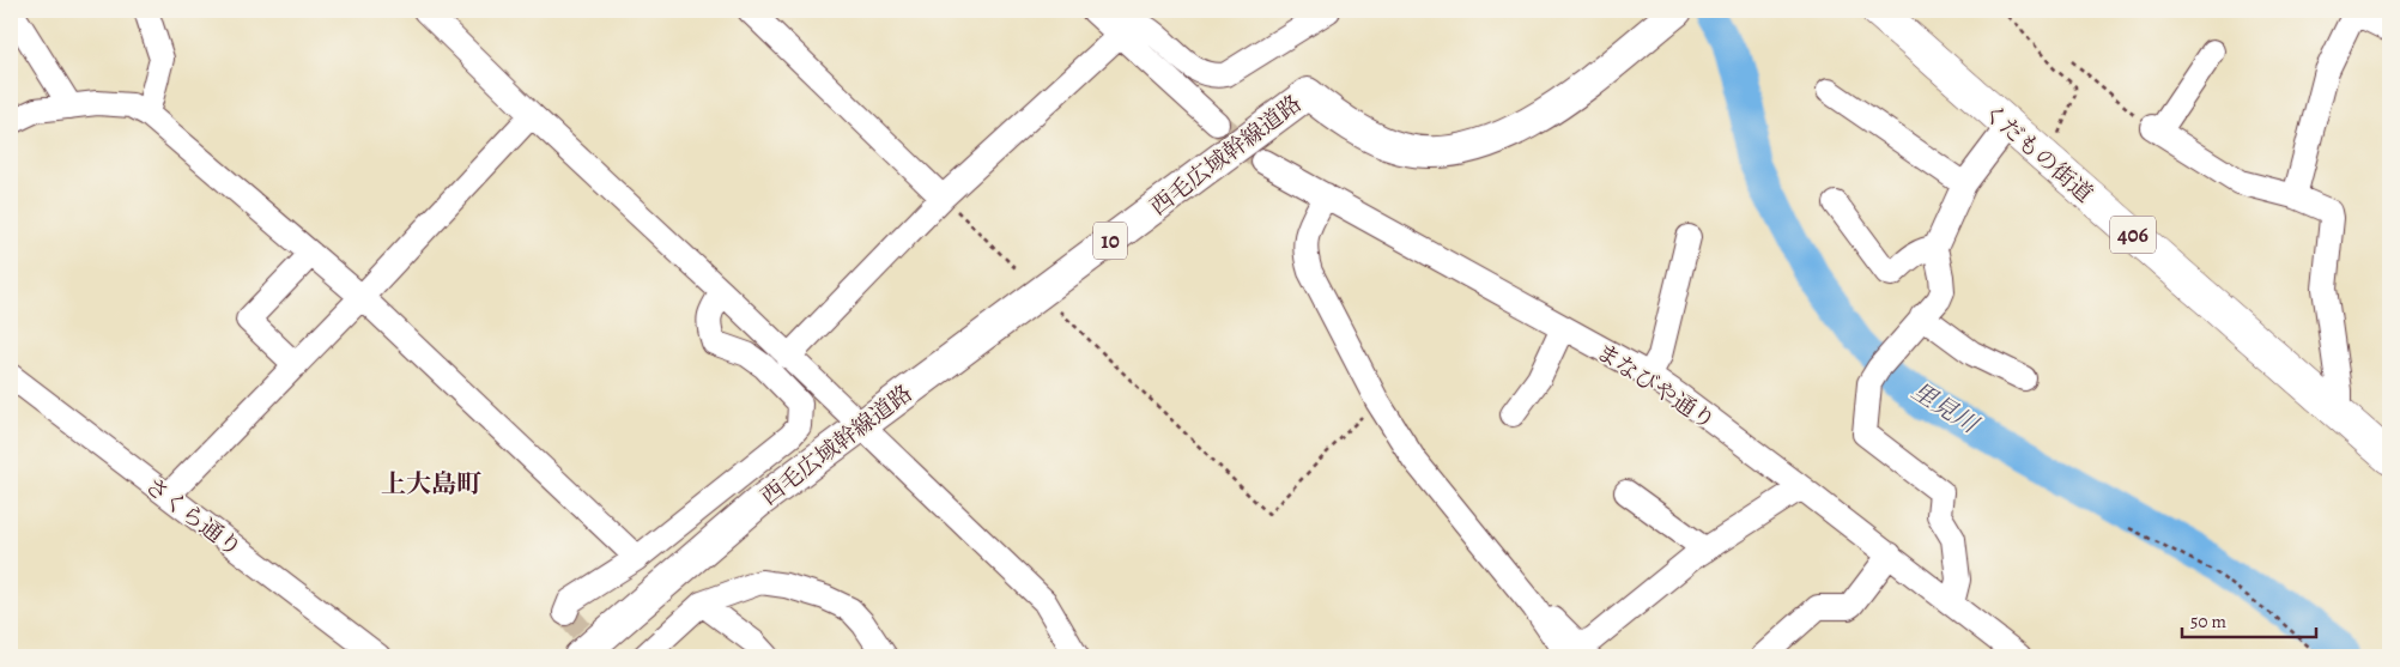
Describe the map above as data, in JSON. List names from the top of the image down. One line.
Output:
{"streets":{"highway":["くだもの街道","406"],"main road":["西毛広域幹線道路","10"],"street":["まなびや通り","さくら通り"]},"districts":["上大島町"],"water":["里見川"],"scale_bar":"50 m"}
